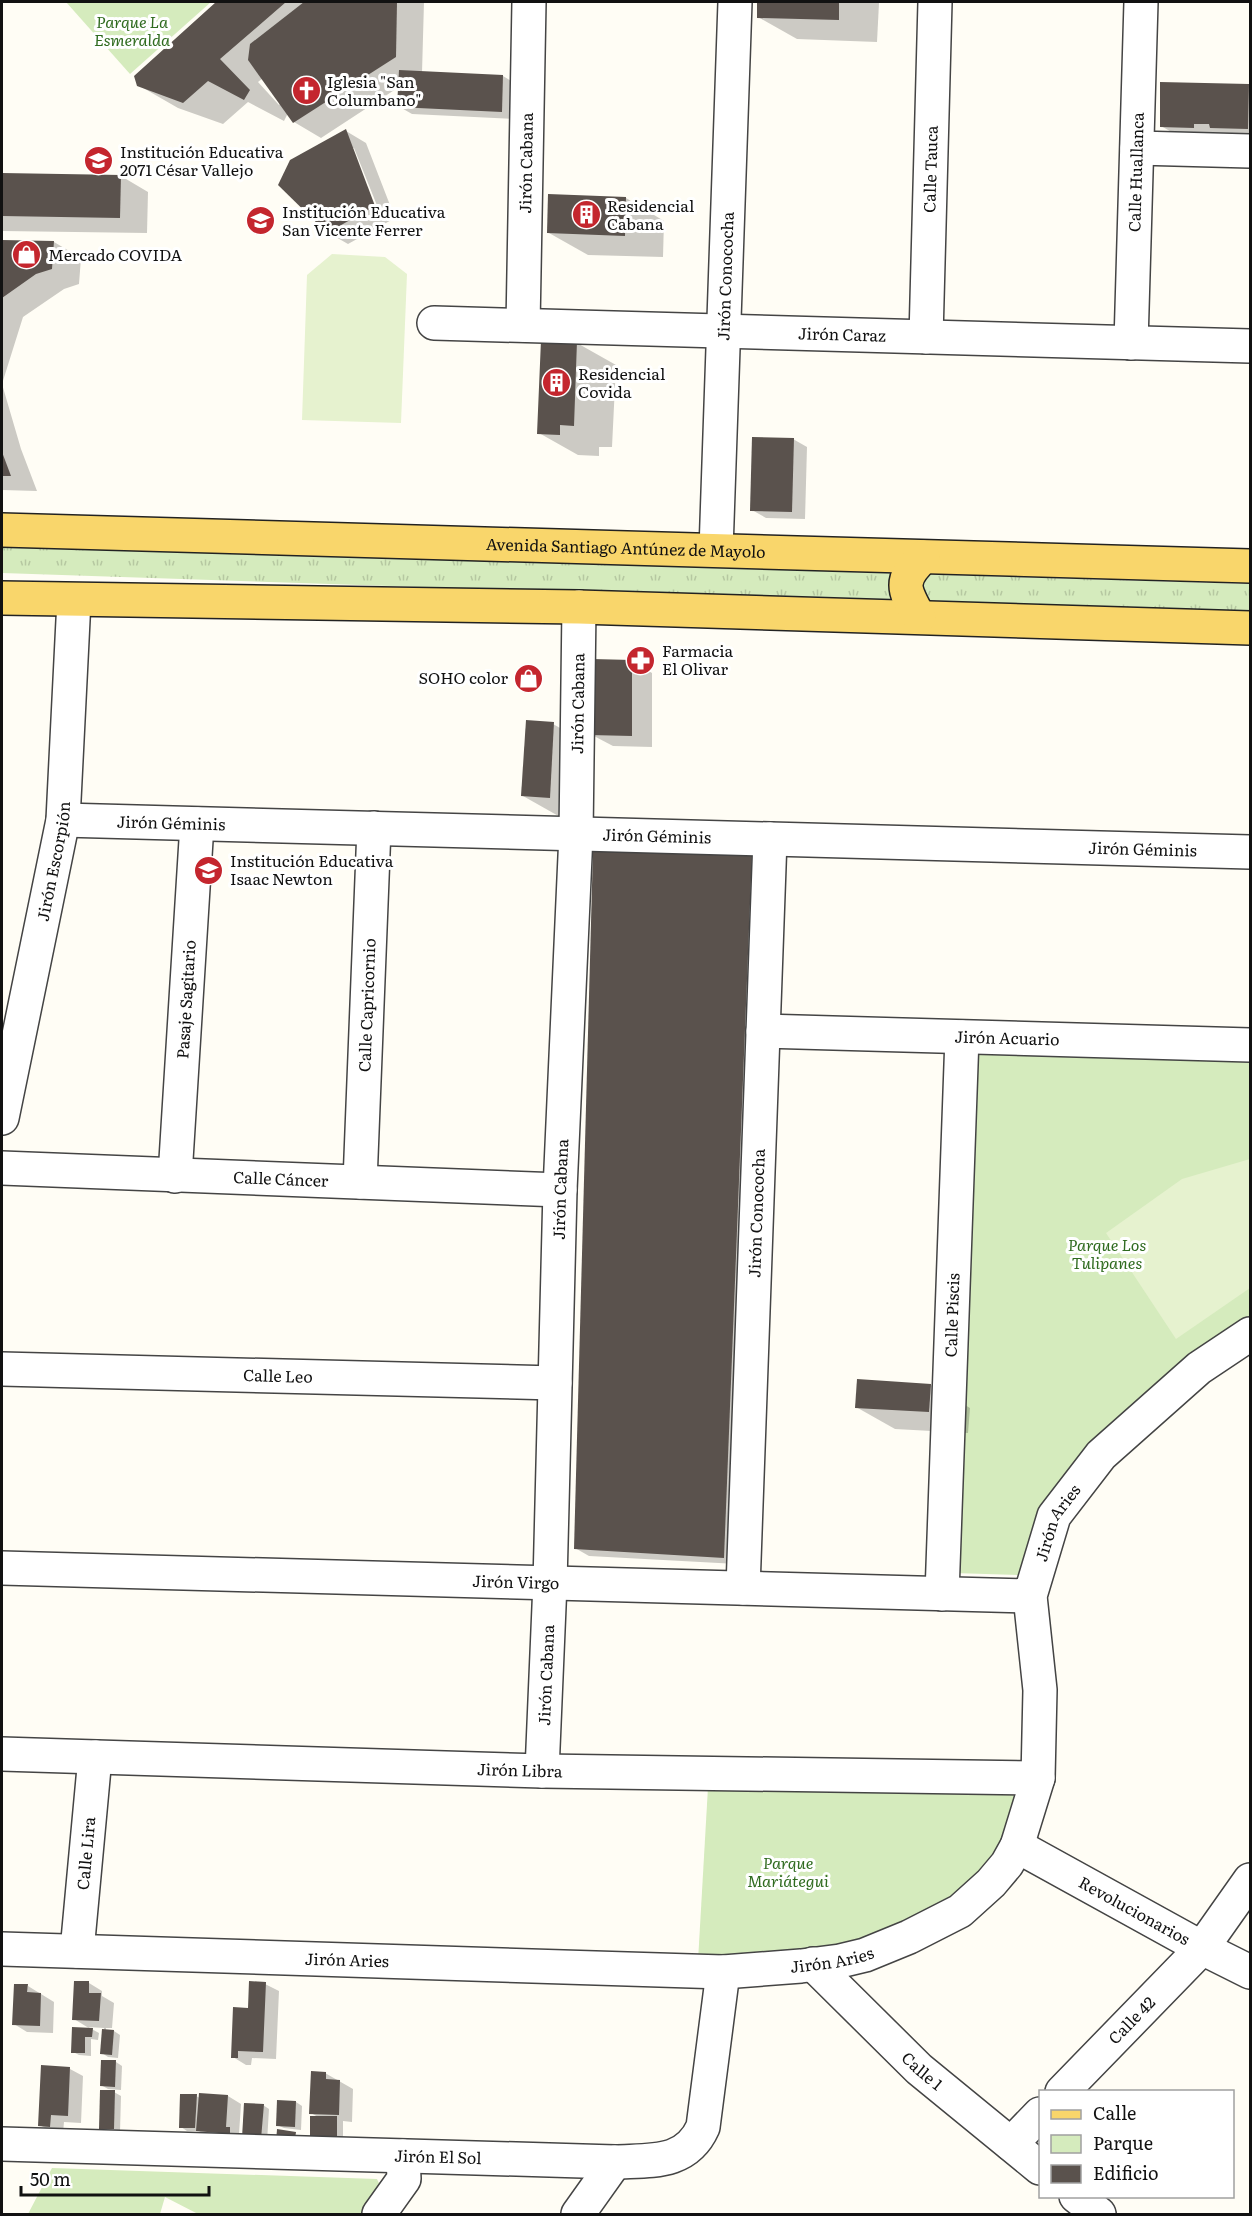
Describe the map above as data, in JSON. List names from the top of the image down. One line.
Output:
{"streets":{"main road":["Avenida Santiago Antúnez de Mayolo"],"street":["Jirón Cabana","Calle Tauca","Calle Huallanca","Jirón Conococha","Jirón Caraz","Jirón Géminis","Jirón Escorpión","Pasaje Sagitario","Calle Capricornio","Jirón Acuario","Calle Cáncer","Calle Piscis","Calle Leo","Jirón Aries","Jirón Virgo","Jirón Libra","Calle Lira","Revolucionarios","Calle 42","Calle 1","Jirón El Sol"]},"crossings":[["Jirón Cabana","Jirón Caraz"],["Jirón Cabana","Jirón Géminis"],["Jirón Cabana","Calle Cáncer"],["Jirón Cabana","Calle Leo"],["Jirón Cabana","Jirón Virgo"],["Jirón Cabana","Jirón Libra"],["Calle Tauca","Jirón Caraz"],["Calle Huallanca","Jirón Caraz"],["Jirón Conococha","Jirón Caraz"],["Jirón Conococha","Avenida Santiago Antúnez de Mayolo"],["Jirón Conococha","Jirón Géminis"],["Jirón Conococha","Jirón Acuario"],["Jirón Conococha","Jirón Virgo"],["Jirón Géminis","Jirón Escorpión"],["Jirón Géminis","Pasaje Sagitario"],["Jirón Géminis","Calle Capricornio"],["Pasaje Sagitario","Calle Cáncer"],["Calle Capricornio","Calle Cáncer"],["Jirón Acuario","Calle Piscis"],["Calle Piscis","Jirón Virgo"],["Jirón Aries","Jirón Virgo"],["Jirón Aries","Jirón Libra"],["Jirón Aries","Calle Lira"],["Jirón Aries","Revolucionarios"],["Jirón Aries","Calle 1"],["Jirón Aries","Jirón El Sol"],["Jirón Libra","Calle Lira"],["Revolucionarios","Calle 42"]],"parks":["Parque La Esmeralda","Parque Los Tulipanes","Parque Mariátegui"],"places":{"church":["Iglesia \"San Columbano\""],"school or university":["Institución Educativa 2071 César Vallejo","Institución Educativa San Vicente Ferrer","Institución Educativa Isaac Newton"],"building":["Residencial Cabana","Residencial Covida"],"shop":["Mercado COVIDA","SOHO color"],"pharmacy":["Farmacia El Olivar"]},"legend":["Calle","Parque","Edificio"],"scale_bar":"50 m"}
